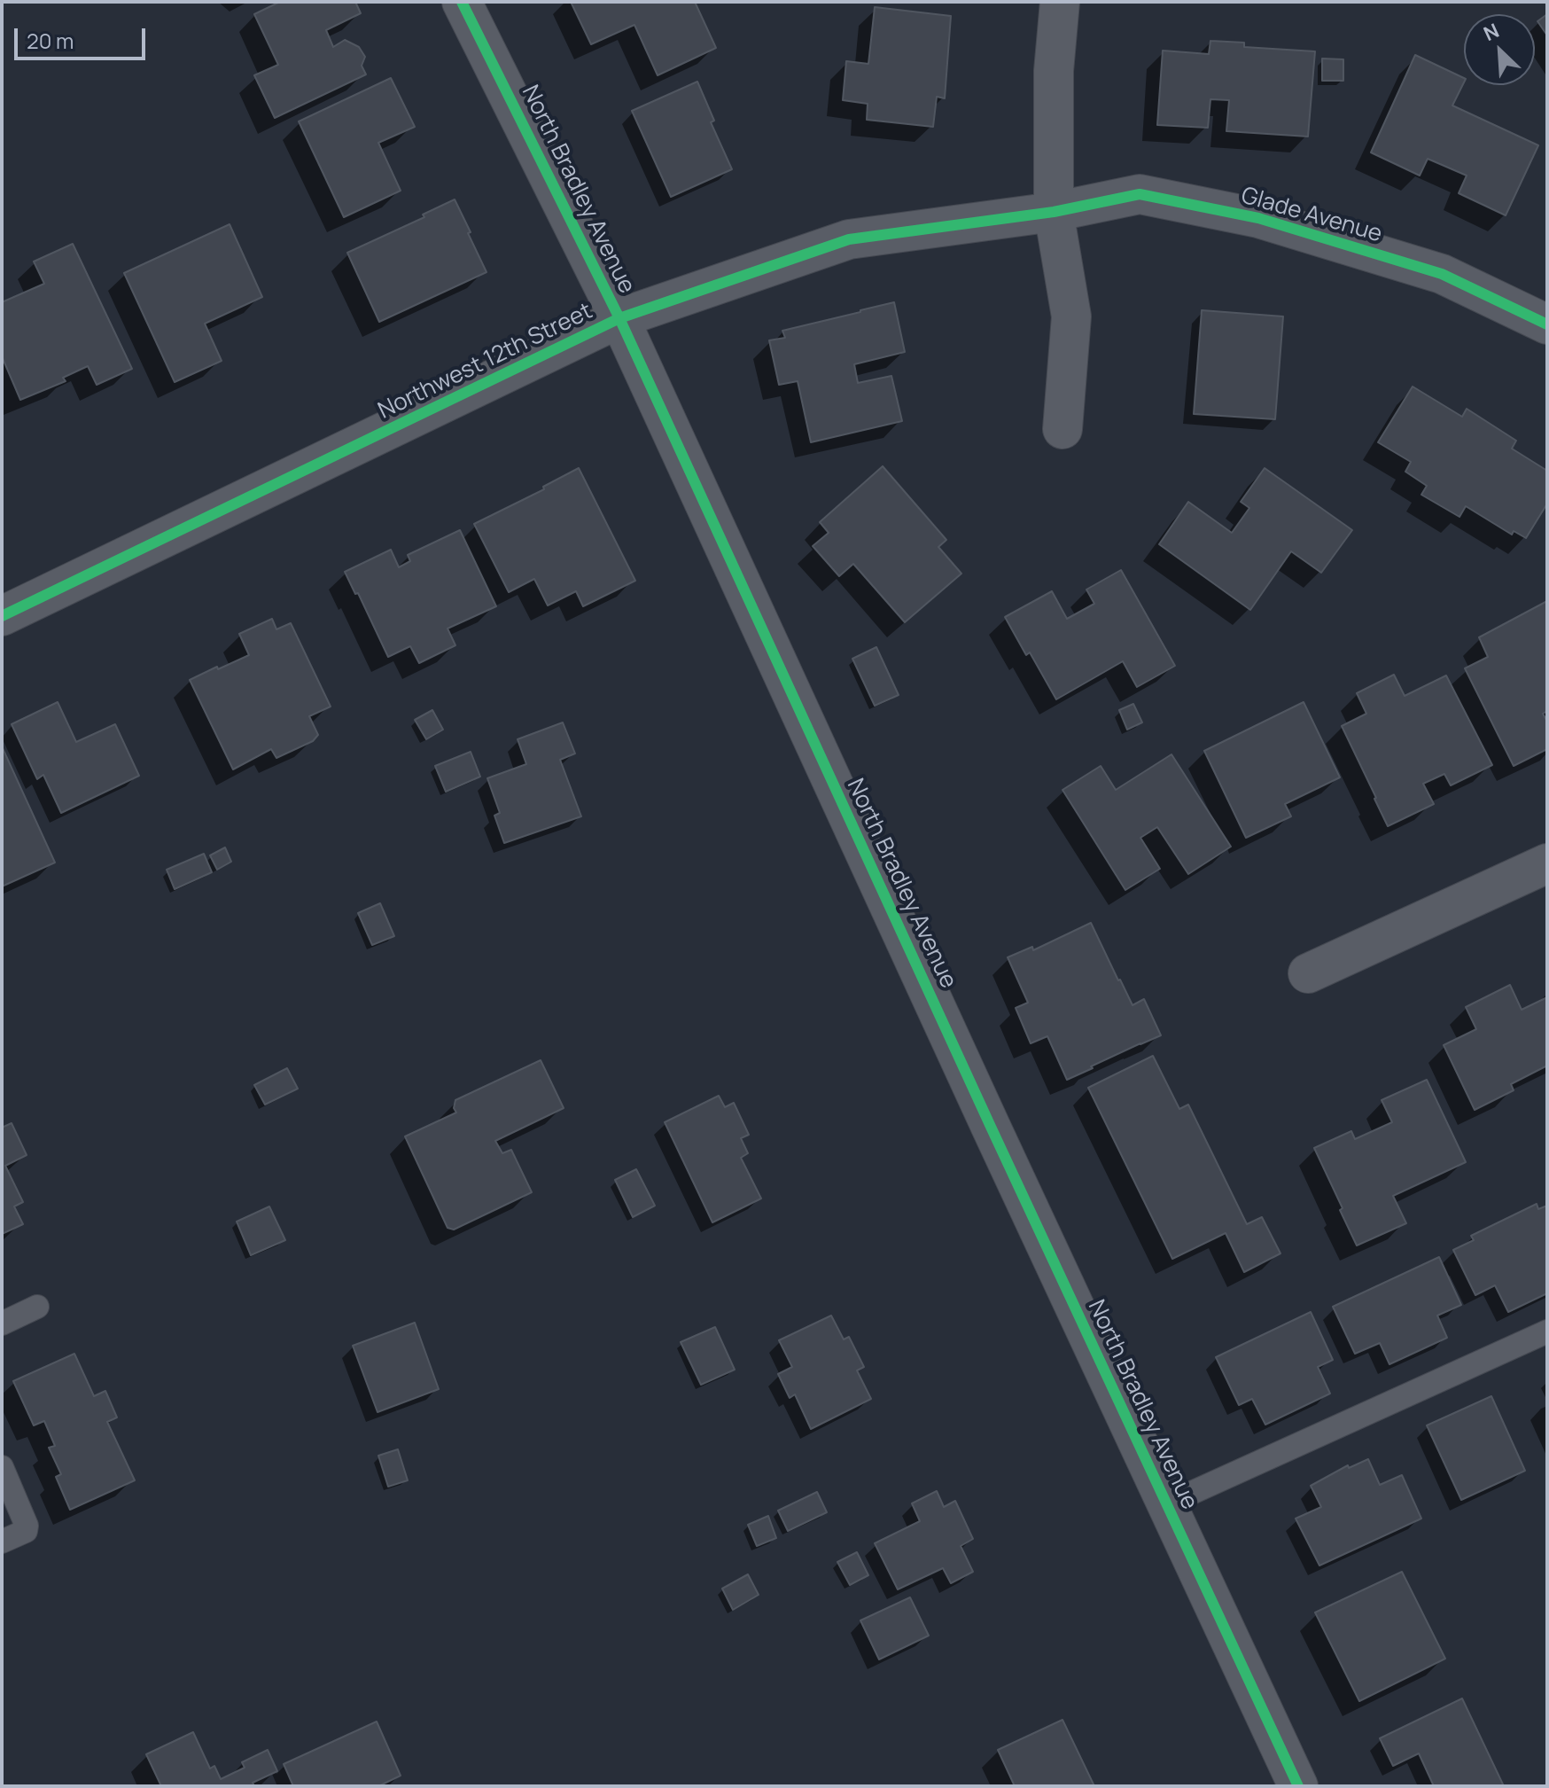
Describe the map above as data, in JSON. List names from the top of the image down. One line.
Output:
{"streets":{"street":["North Bradley Avenue","Glade Avenue","Northwest 12th Street"]},"crossings":[["North Bradley Avenue","Northwest 12th Street"],["Glade Avenue","Northwest 12th Street"]],"scale_bar":"20 m","north":"top left"}
